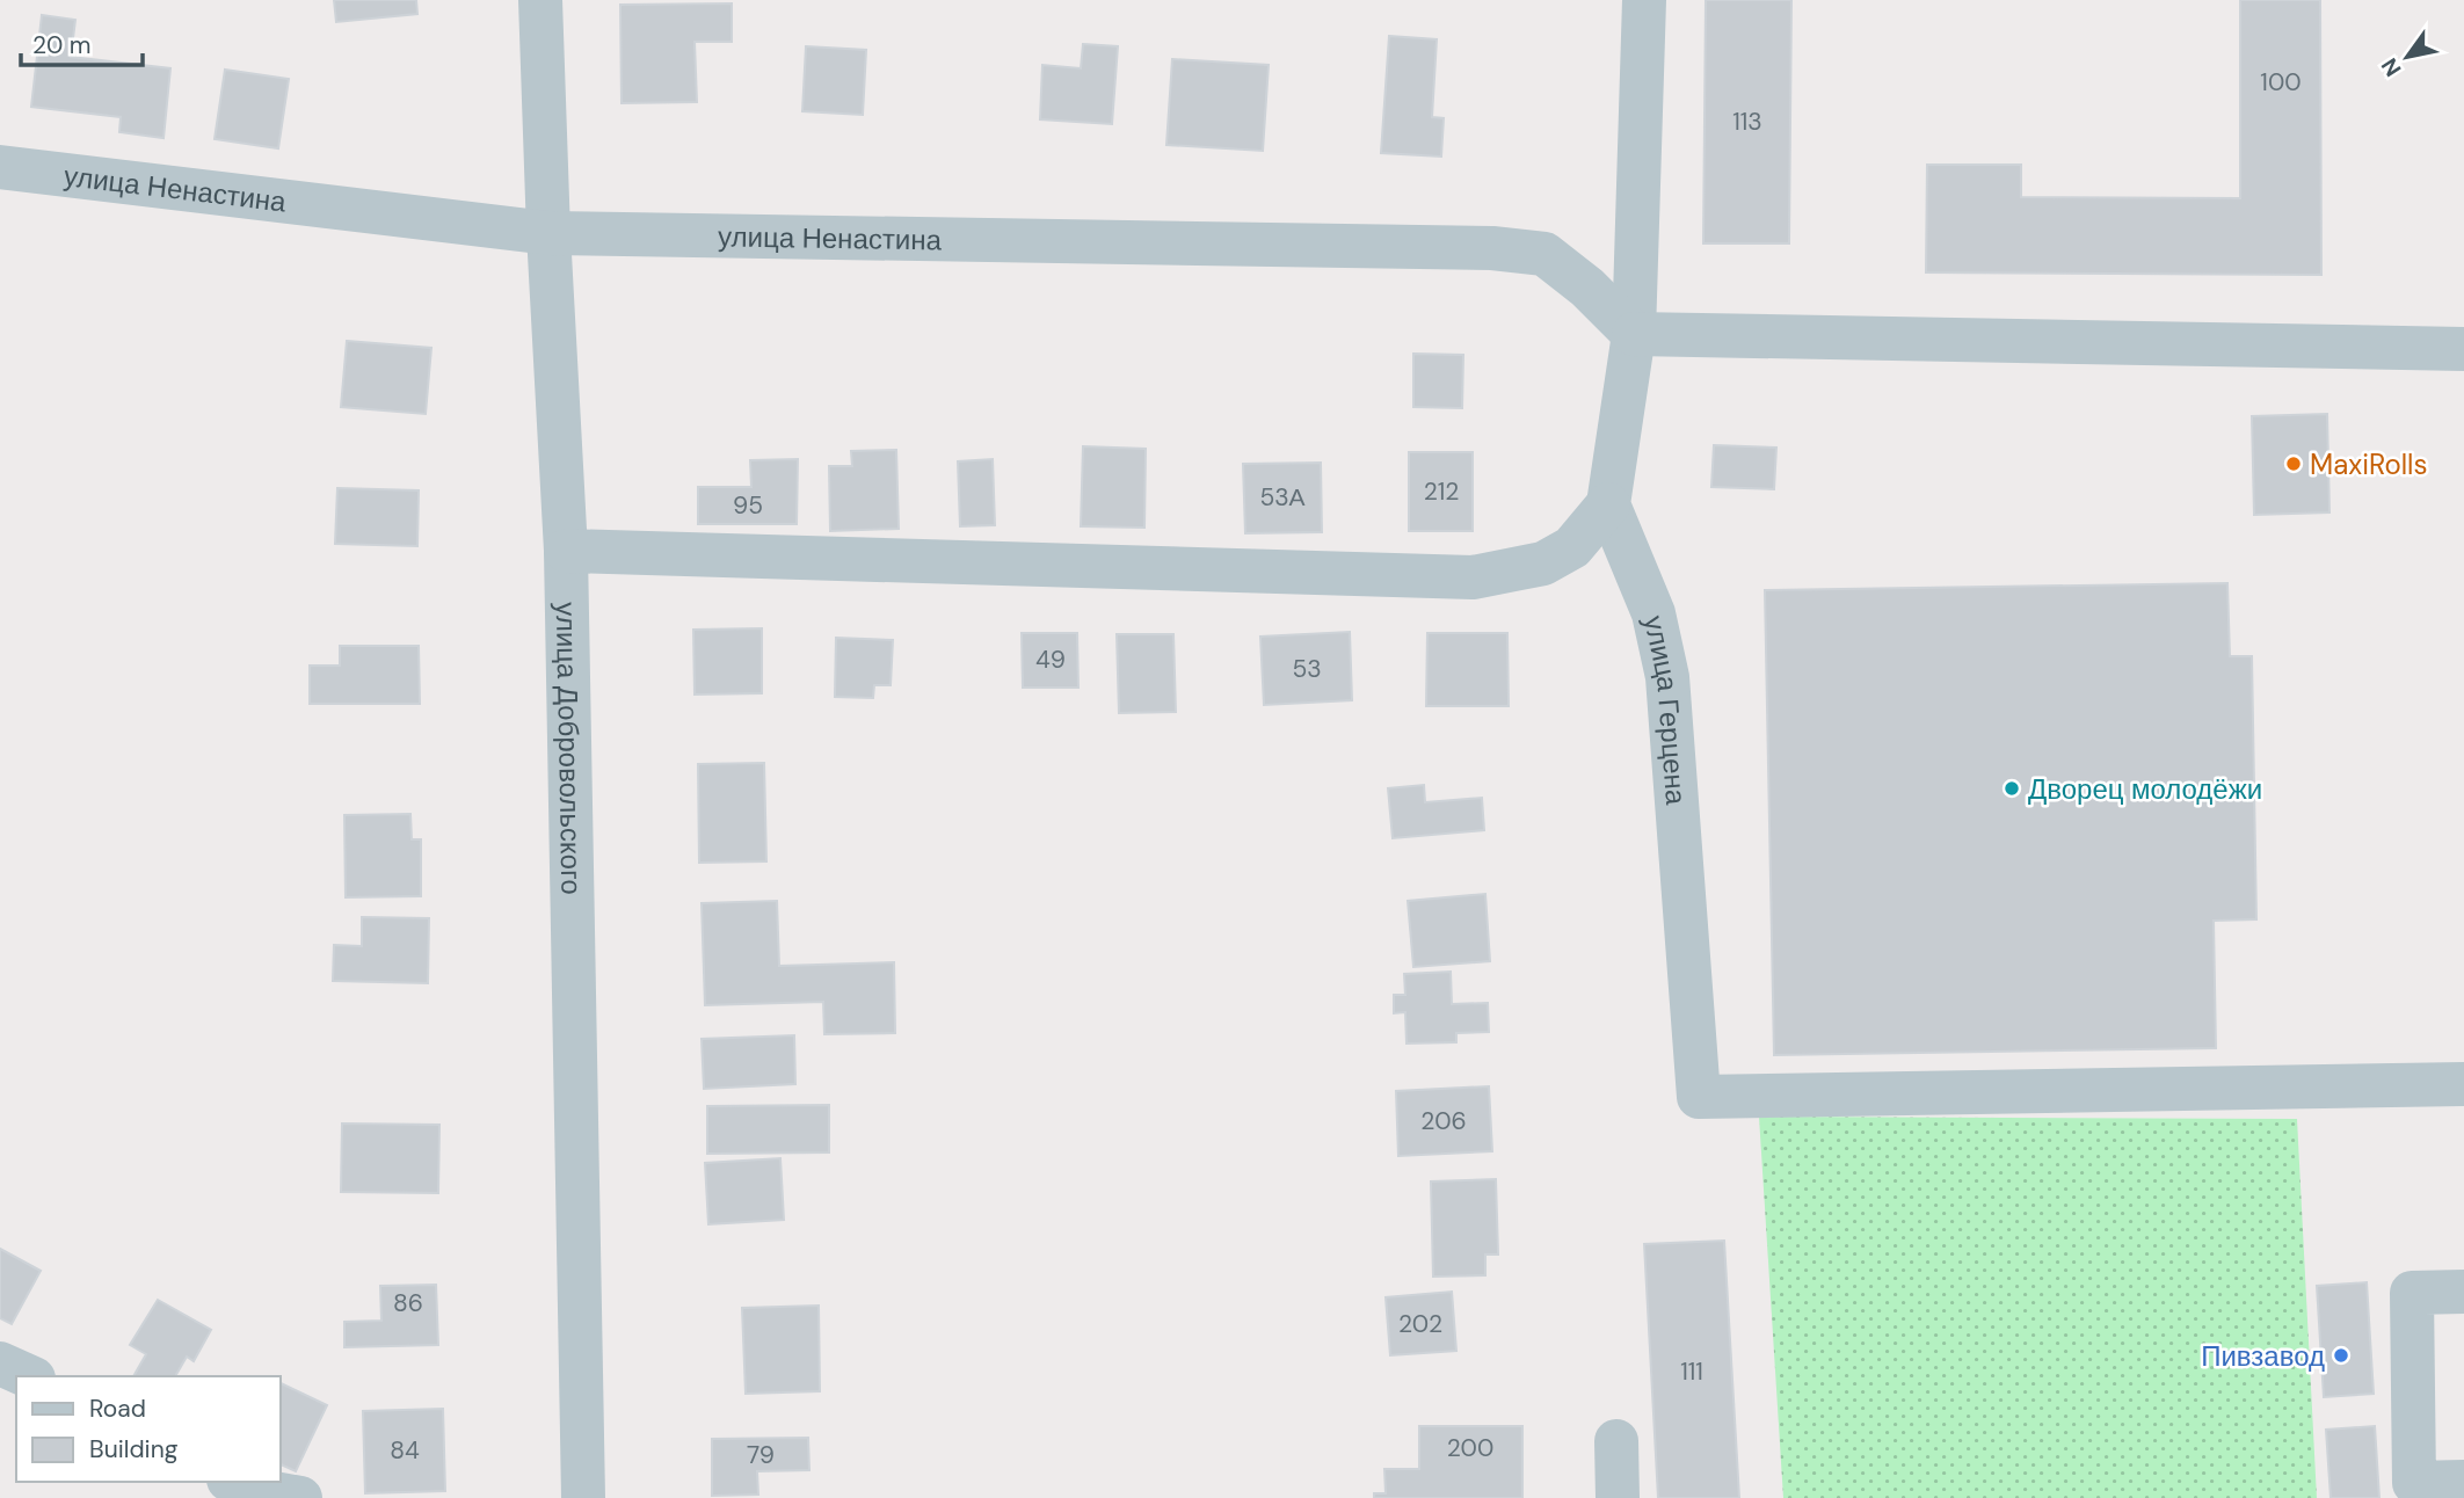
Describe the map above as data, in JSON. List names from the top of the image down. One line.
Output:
{"streets":{"street":["улица Ненастина","улица Герцена","улица Добровольского"]},"crossings":[["улица Ненастина","улица Добровольского"]],"places":["MaxiRolls","Дворец молодёжи","Пивзавод"],"house_numbers":["100","113","212","53А","95","49","53","206","86","202","111","200","84","79"],"legend":["Road","Building"],"scale_bar":"20 m","north":"bottom left"}
